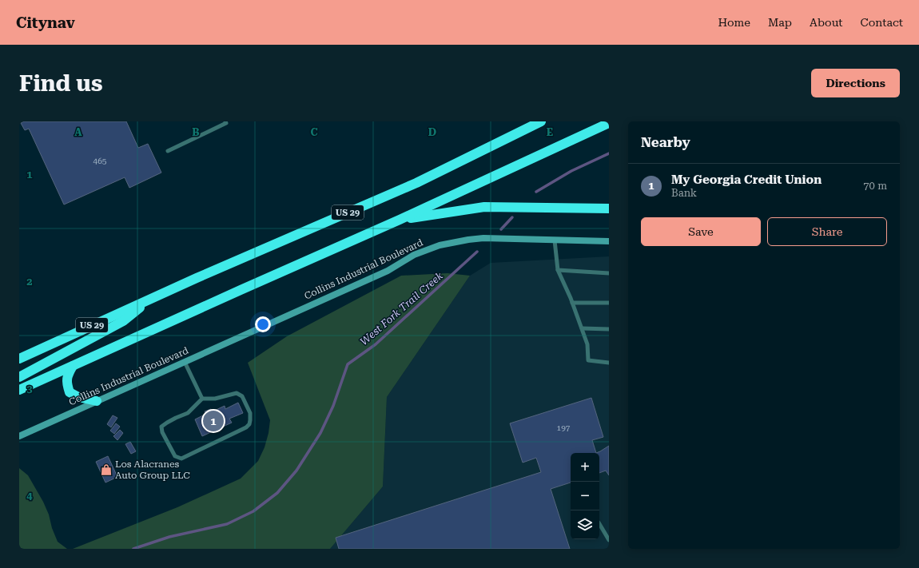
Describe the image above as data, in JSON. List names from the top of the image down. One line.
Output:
{"streets":{"highway":["US 29"],"street":["Collins Industrial Boulevard"]},"water":["West Fork Trail Creek"],"places":{"shop":["Los Alacranes Auto Group LLC"]},"house_numbers":["465","197"],"page":{"header":"Citynav","nav":["Home","Map","About","Contact"],"buttons":["Directions",["Save","Share"]],"title":"Find us","heading":"Nearby","list":[{"mark":"1","name":"My Georgia Credit Union","note":"Bank","value":"70 m"}],"pins":"1","map_buttons":["+","−"]},"grid":{"columns":["A","B","C","D","E"],"rows":["1","2","3","4"]}}
